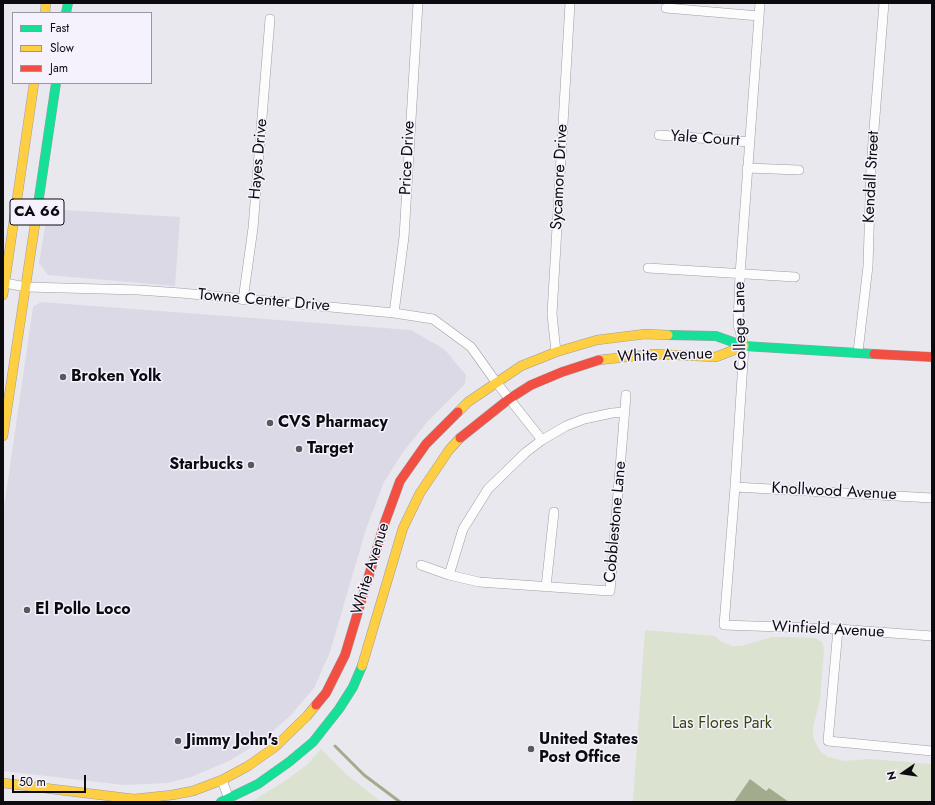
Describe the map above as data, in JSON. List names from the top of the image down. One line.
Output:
{"streets":{"main road":["CA 66","White Avenue"],"street":["Yale Court","Price Drive","Hayes Drive","Sycamore Drive","Kendall Street","Towne Center Drive","College Lane","Knollwood Avenue","Cobblestone Lane","Winfield Avenue"]},"crossings":[["Yale Court","College Lane"],["Price Drive","Towne Center Drive"],["Hayes Drive","Towne Center Drive"],["Sycamore Drive","White Avenue"],["Kendall Street","White Avenue"],["CA 66","Towne Center Drive"],["Towne Center Drive","White Avenue"],["College Lane","White Avenue"],["College Lane","Knollwood Avenue"],["College Lane","Winfield Avenue"]],"parks":["Las Flores Park"],"places":["Broken Yolk","CVS Pharmacy","Target","Starbucks","El Pollo Loco","Jimmy John's","United States Post Office"],"legend":["Fast","Slow","Jam"],"scale_bar":"50 m","north":"left"}
